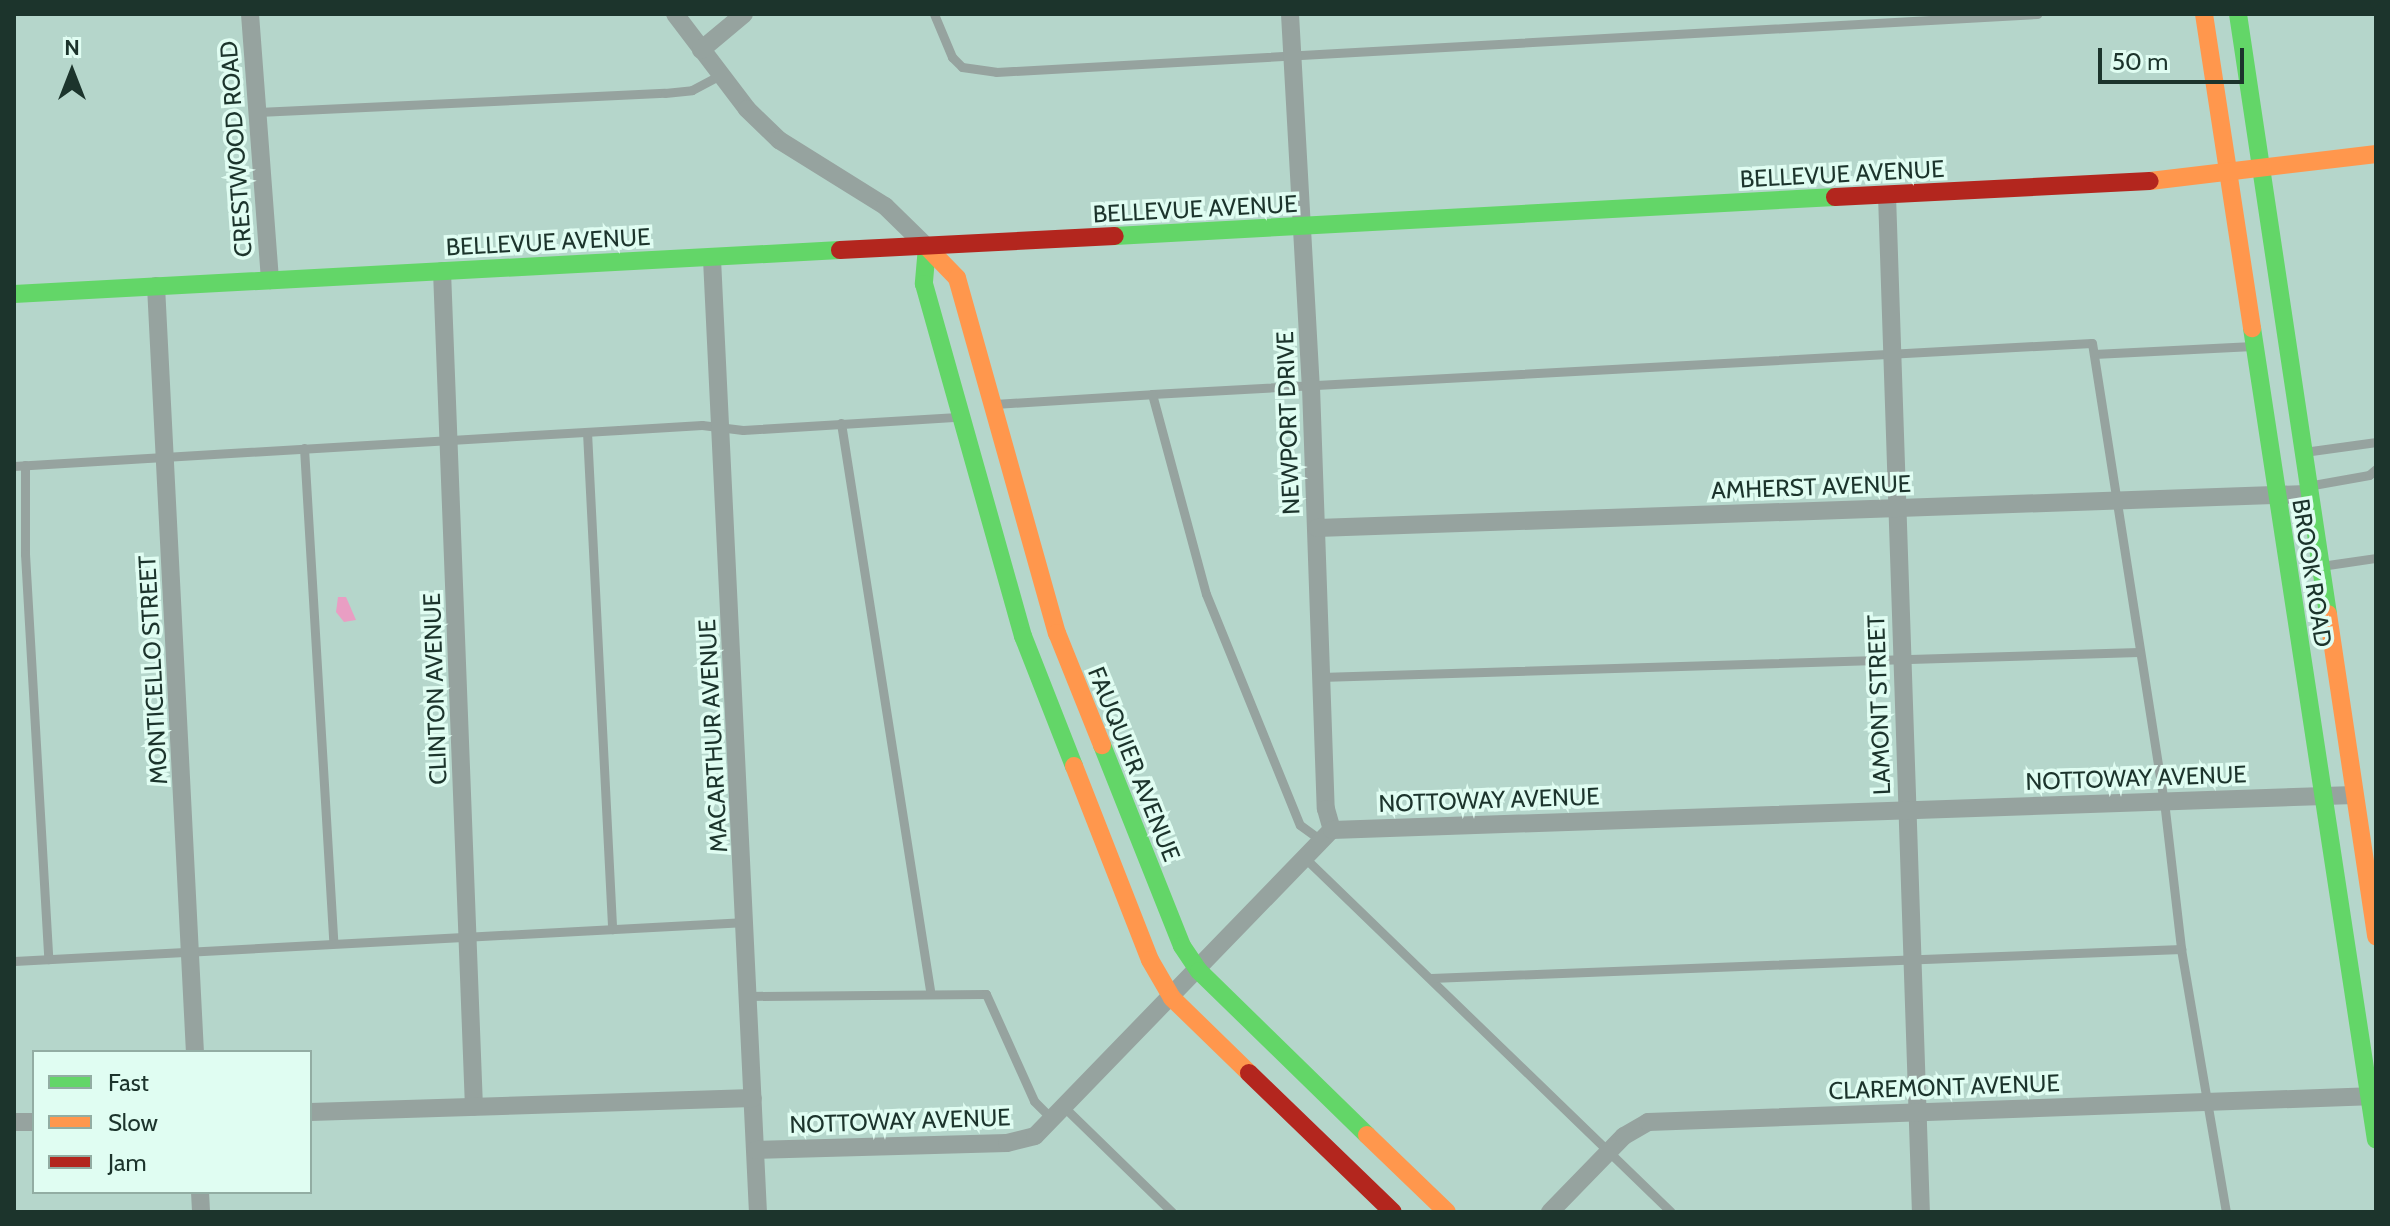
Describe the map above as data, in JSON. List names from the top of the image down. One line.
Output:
{"streets":{"street":["CRESTWOOD ROAD","BELLEVUE AVENUE","NEWPORT DRIVE","AMHERST AVENUE","BROOK ROAD","MONTICELLO STREET","CLINTON AVENUE","LAMONT STREET","MACARTHUR AVENUE","FAUQUIER AVENUE","NOTTOWAY AVENUE","CLAREMONT AVENUE"]},"crossings":[["CRESTWOOD ROAD","BELLEVUE AVENUE"],["BELLEVUE AVENUE","NEWPORT DRIVE"],["BELLEVUE AVENUE","BROOK ROAD"],["BELLEVUE AVENUE","MONTICELLO STREET"],["BELLEVUE AVENUE","CLINTON AVENUE"],["BELLEVUE AVENUE","LAMONT STREET"],["BELLEVUE AVENUE","MACARTHUR AVENUE"],["BELLEVUE AVENUE","FAUQUIER AVENUE"],["NEWPORT DRIVE","AMHERST AVENUE"],["NEWPORT DRIVE","NOTTOWAY AVENUE"],["AMHERST AVENUE","BROOK ROAD"],["AMHERST AVENUE","LAMONT STREET"],["BROOK ROAD","NOTTOWAY AVENUE"],["BROOK ROAD","CLAREMONT AVENUE"],["LAMONT STREET","NOTTOWAY AVENUE"],["LAMONT STREET","CLAREMONT AVENUE"],["MACARTHUR AVENUE","NOTTOWAY AVENUE"],["FAUQUIER AVENUE","NOTTOWAY AVENUE"]],"legend":["Fast","Slow","Jam"],"scale_bar":"50 m","north":"top"}
